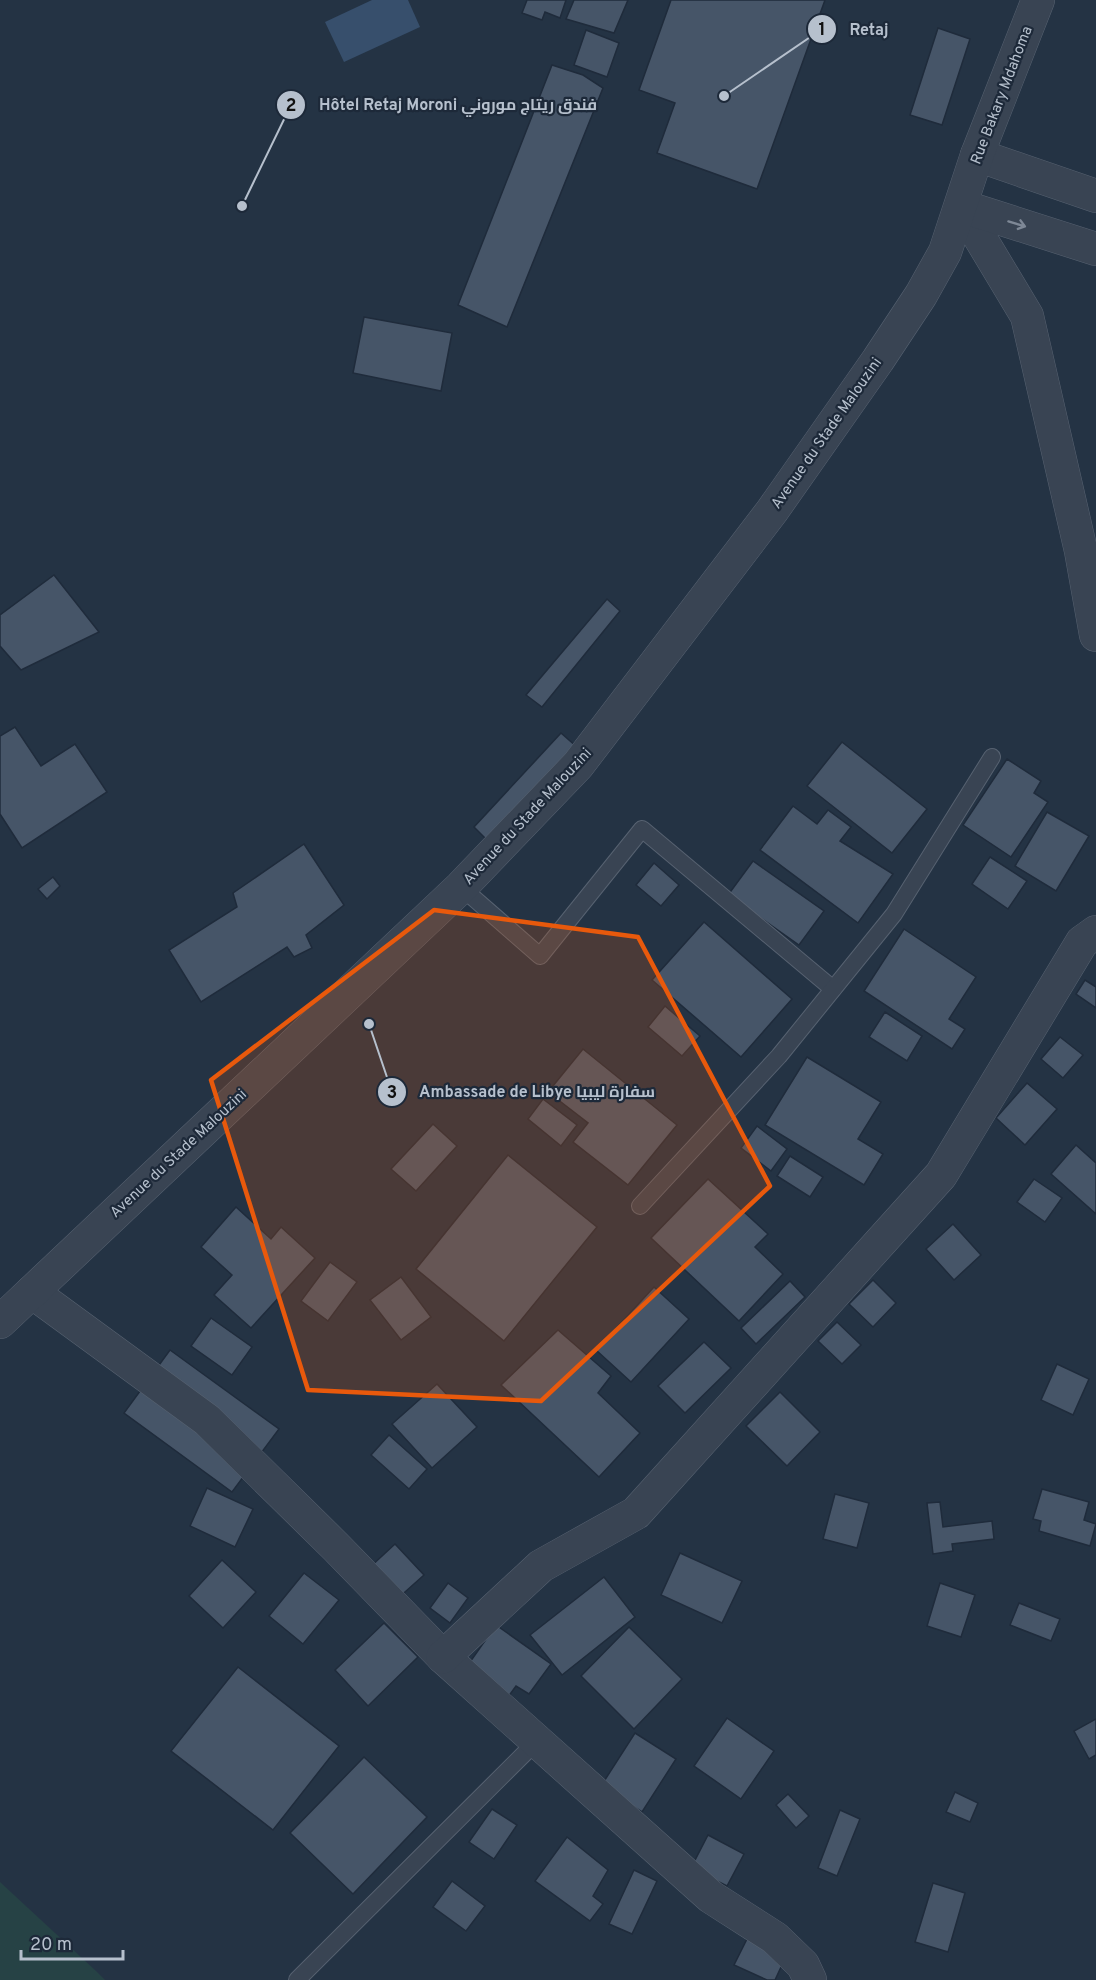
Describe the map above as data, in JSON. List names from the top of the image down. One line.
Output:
{"streets":{"street":["Rue Bakary Mdahoma","Avenue du Stade Malouzini"]},"crossings":[["Rue Bakary Mdahoma","Avenue du Stade Malouzini"]],"places":["Retaj","Hôtel Retaj Moroni فندق ريتاج موروني","Ambassade de Libye سفارة ليبيا"],"scale_bar":"20 m"}
